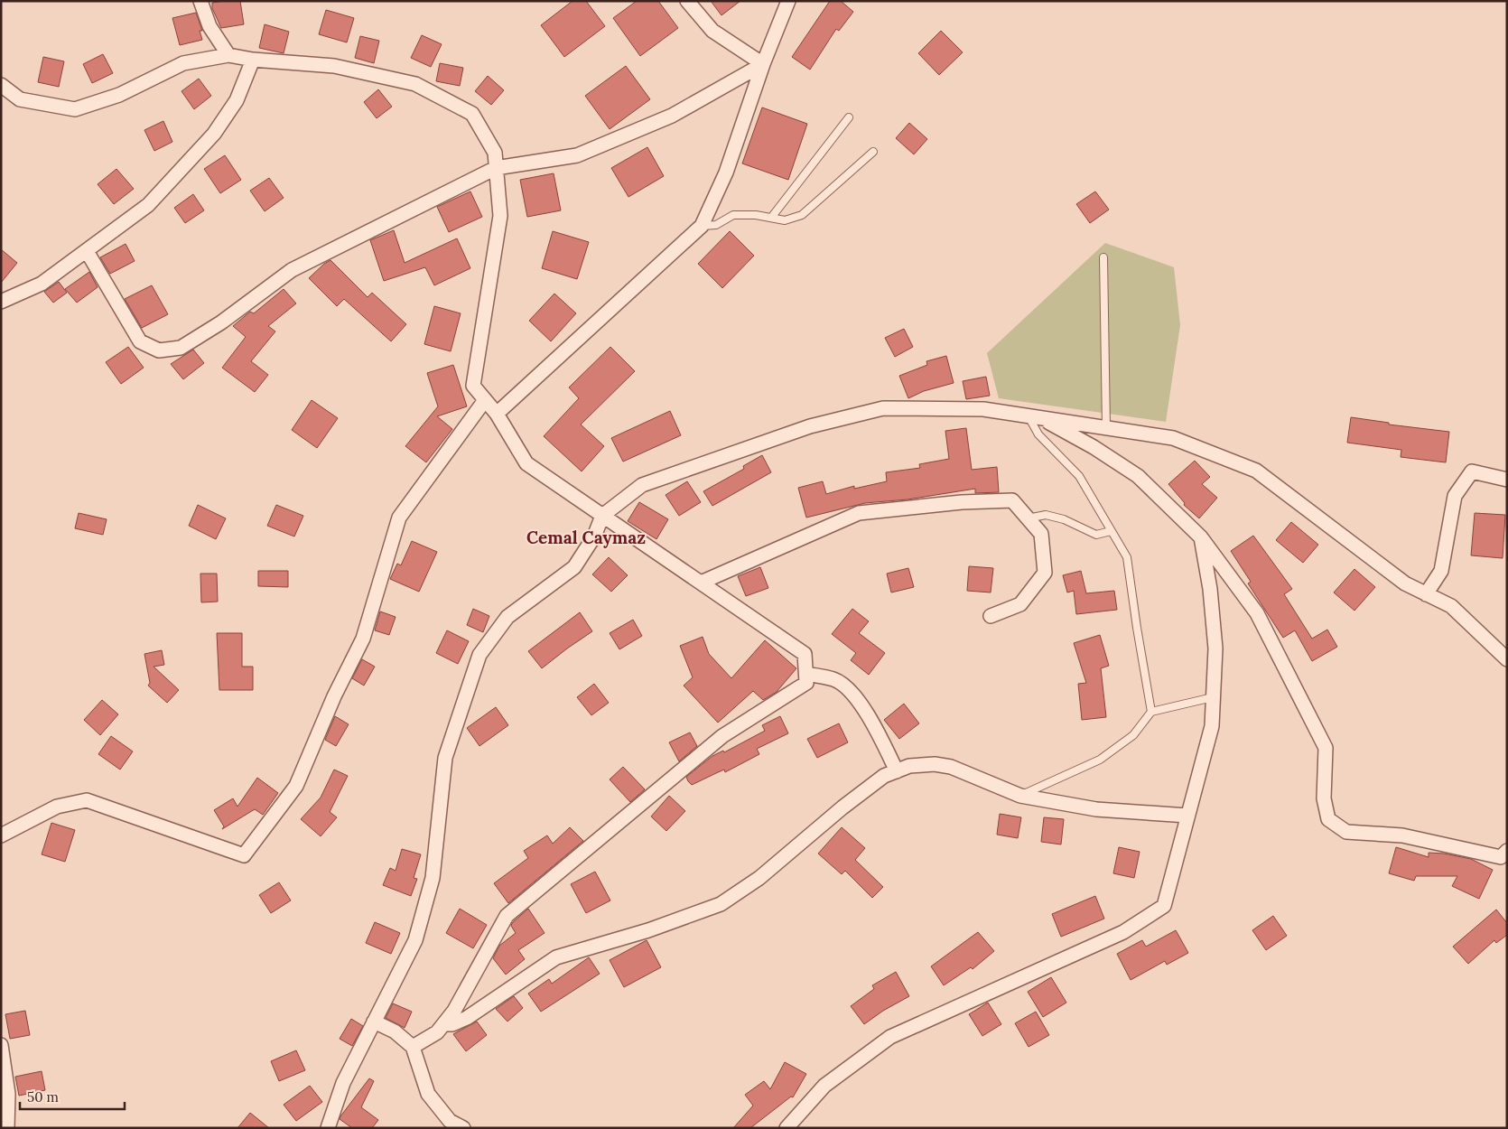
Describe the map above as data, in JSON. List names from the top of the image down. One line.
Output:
{"districts":["Cemal Caymaz"],"scale_bar":"50 m"}
